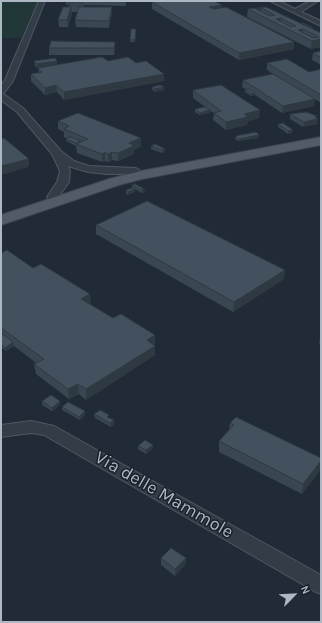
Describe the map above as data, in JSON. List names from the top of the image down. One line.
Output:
{"streets":{"street":["Via delle Mammole"]},"north":"top right"}
